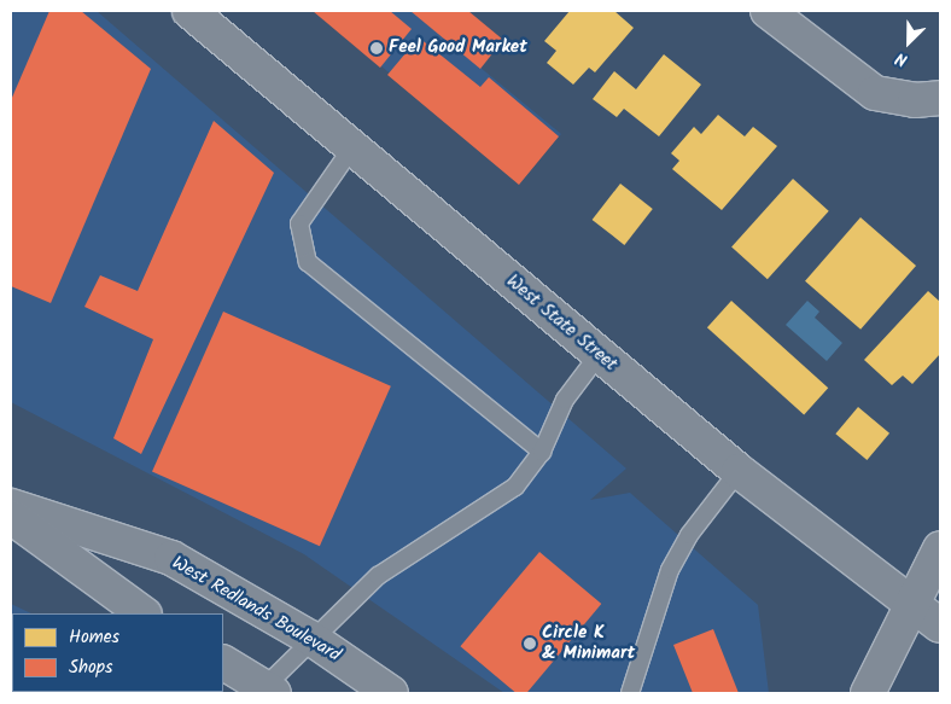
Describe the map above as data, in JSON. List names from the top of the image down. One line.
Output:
{"streets":{"street":["West State Street","West Redlands Boulevard"]},"places":["Feel Good Market","Circle K & Minimart"],"legend":["Homes","Shops"],"north":"bottom left"}
